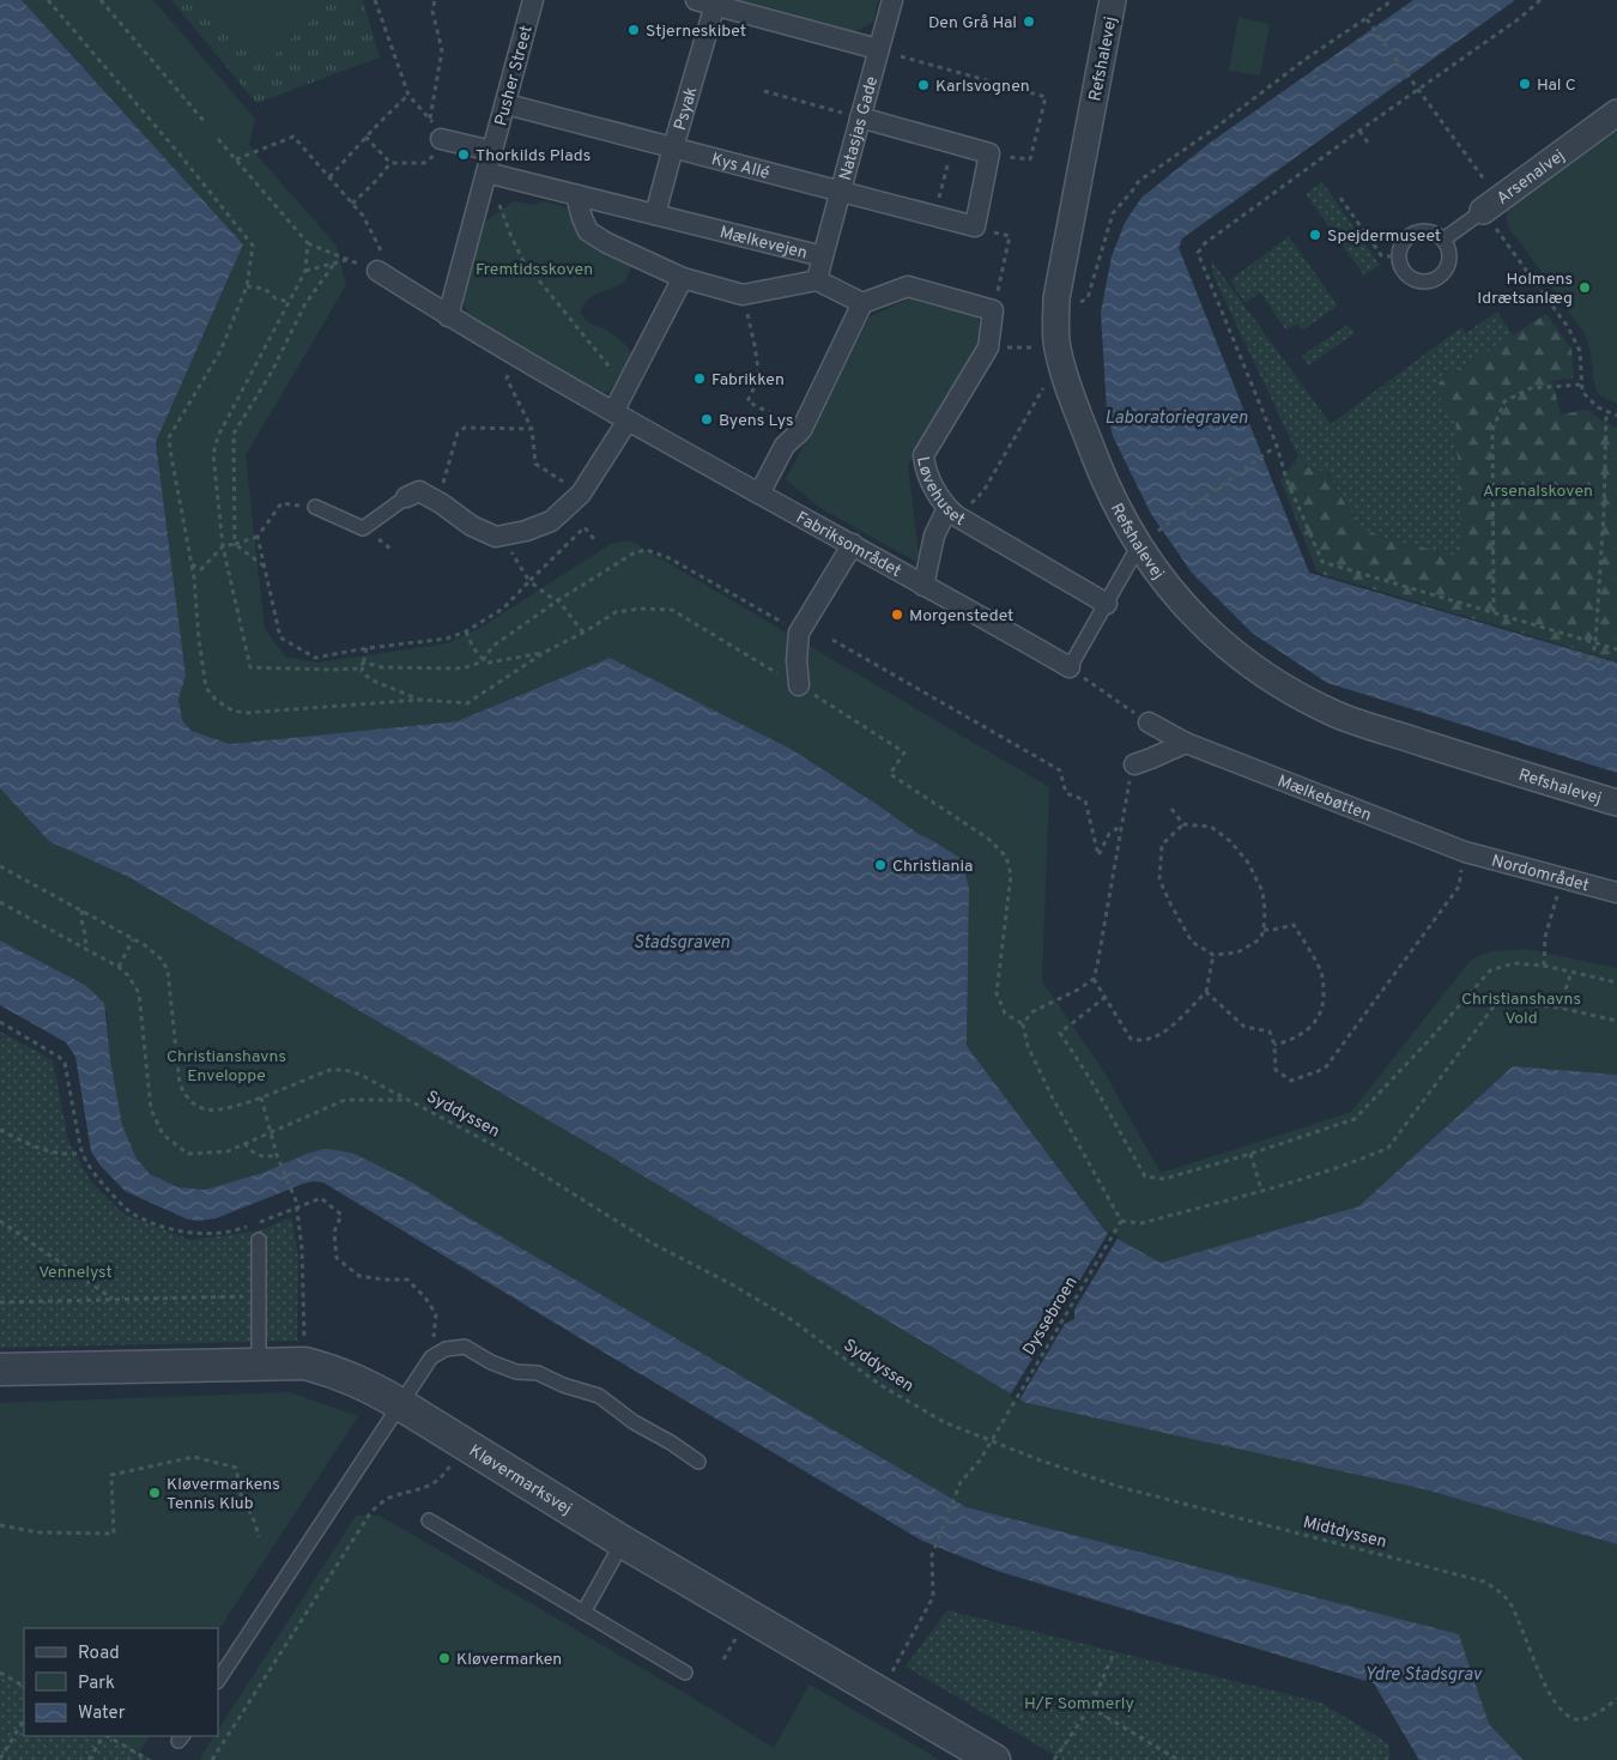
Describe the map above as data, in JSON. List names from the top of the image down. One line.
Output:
{"streets":{"street":["Refshalevej","Pusher Street","Psyak","Natasjas Gade","Kys Allé","Arsenalvej","Mælkevejen","Løvehuset","Fabriksområdet","Mælkebøtten","Nordområdet","Kløvermarksvej"],"path":["Syddyssen","Dyssebroen","Midtdyssen"]},"crossings":[["Pusher Street","Kys Allé"],["Psyak","Kys Allé"],["Psyak","Mælkevejen"],["Natasjas Gade","Kys Allé"],["Natasjas Gade","Mælkevejen"],["Mælkebøtten","Nordområdet"],["Syddyssen","Dyssebroen"],["Syddyssen","Midtdyssen"],["Dyssebroen","Kløvermarksvej"],["Dyssebroen","Midtdyssen"]],"water":["Laboratoriegraven","Stadsgraven","Ydre Stadsgrav"],"parks":["Fremtidsskoven","Arsenalskoven","Christianshavns Vold","Christianshavns Enveloppe","Vennelyst","H/F Sommerly"],"places":["Den Grå Hal","Stjerneskibet","Hal C","Karlsvognen","Thorkilds Plads","Spejdermuseet","Holmens Idrætsanlæg","Fabrikken","Byens Lys","Morgenstedet","Christiania","Kløvermarkens Tennis Klub","Kløvermarken"],"legend":["Road","Park","Water"]}
